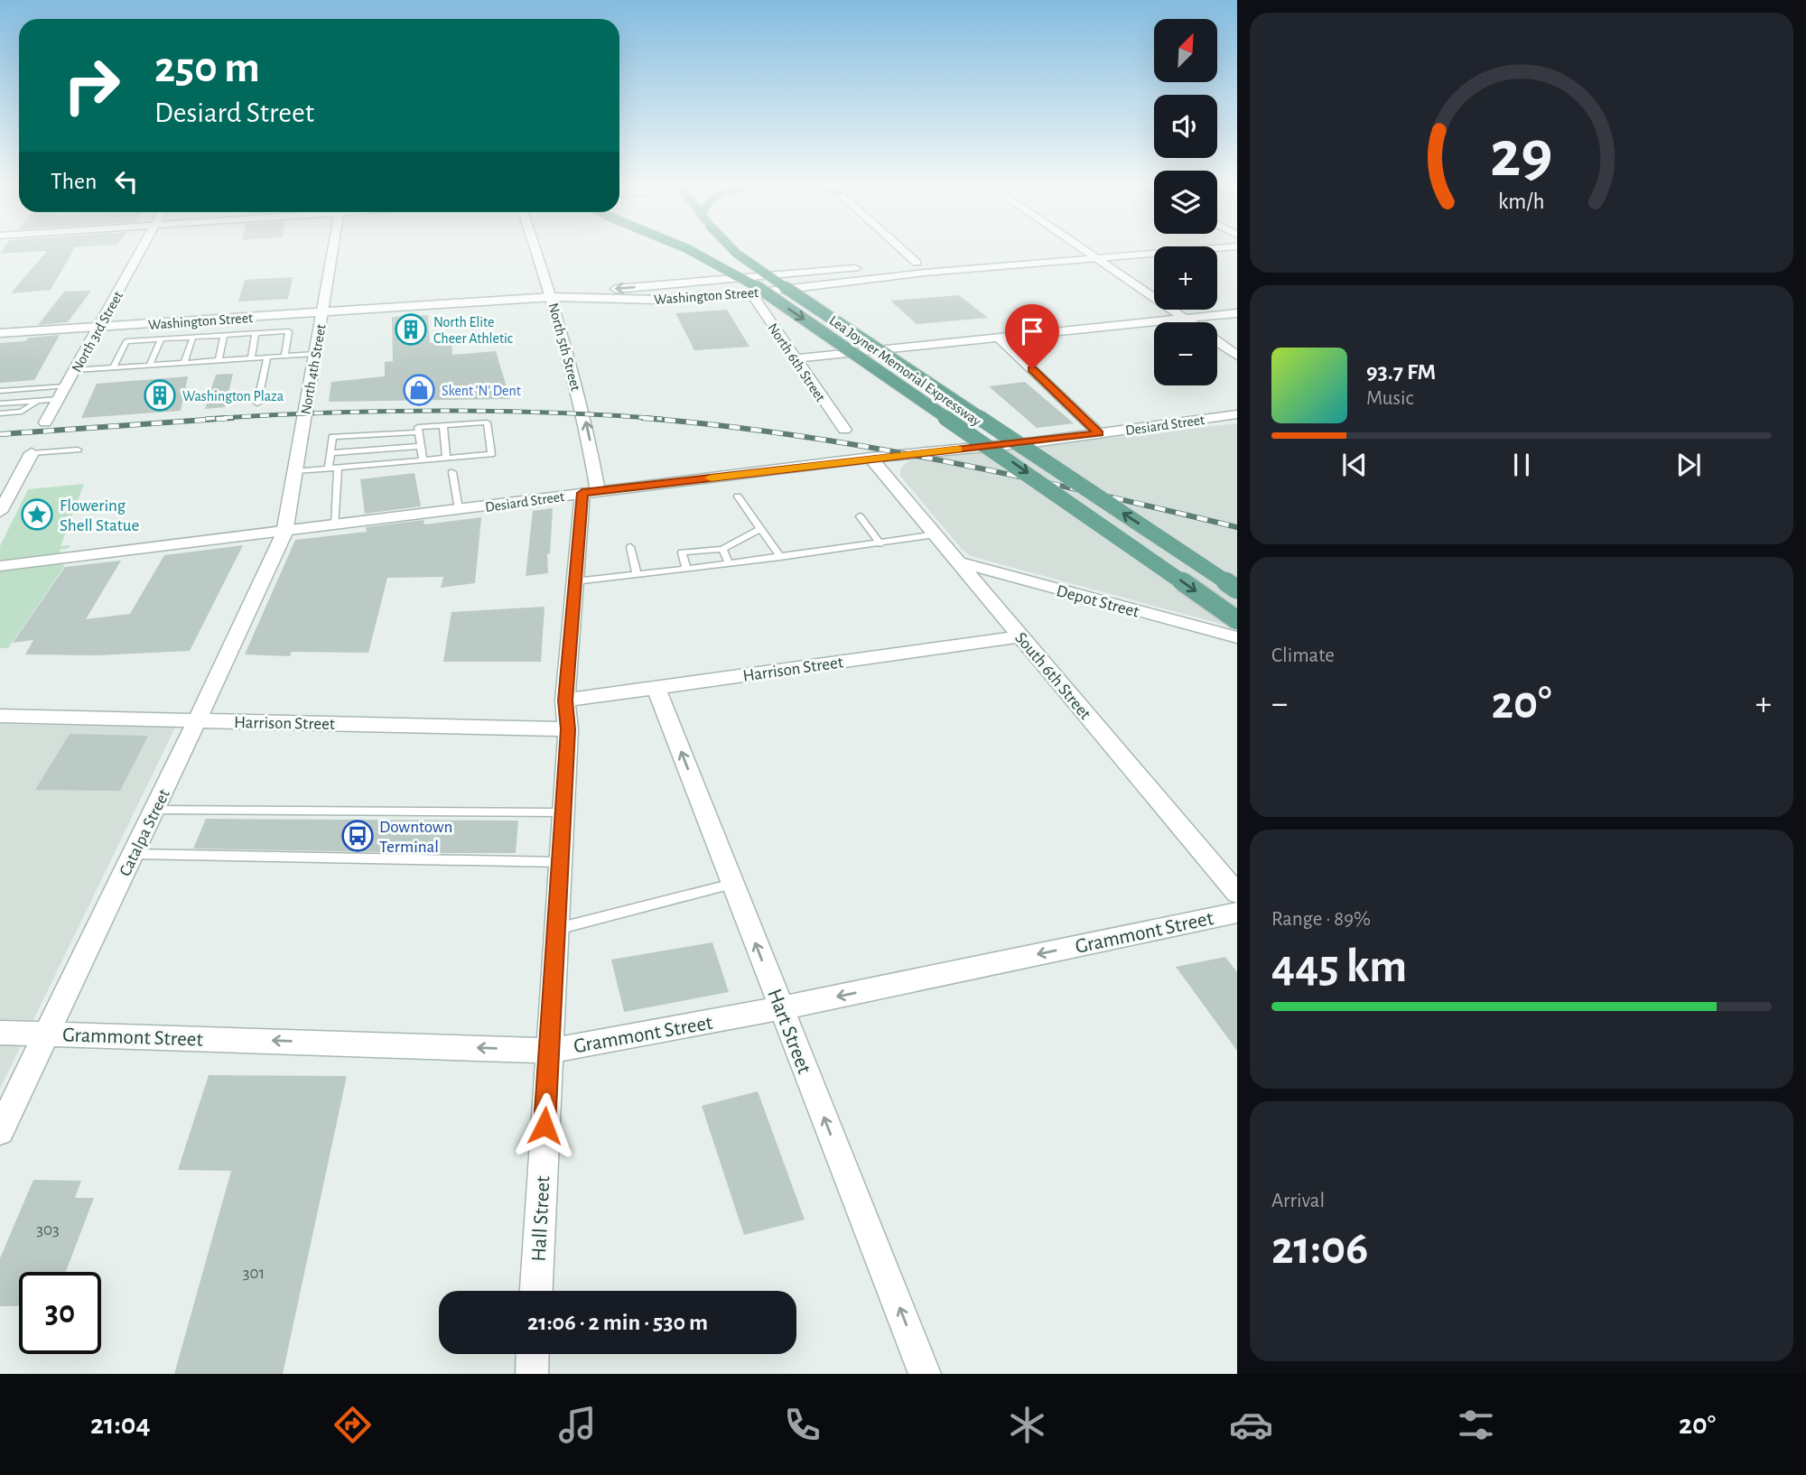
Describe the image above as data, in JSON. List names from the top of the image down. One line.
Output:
{"streets":{"main road":["Lea Joyner Memorial Expressway"],"street":["Washington Street","North 3rd Street","North 5th Street","North 6th Street","North 4th Street","Desiard Street","Depot Street","Harrison Street","South 6th Street","Catalpa Street","Grammont Street","Hart Street","Hall Street"]},"crossings":[["Washington Street","North 3rd Street"],["Washington Street","North 5th Street"],["Washington Street","North 6th Street"],["Washington Street","North 4th Street"],["North 5th Street","Desiard Street"],["North 5th Street","Hall Street"],["North 4th Street","Desiard Street"],["North 4th Street","Catalpa Street"],["Desiard Street","South 6th Street"],["Desiard Street","Catalpa Street"],["Desiard Street","Hall Street"],["Depot Street","South 6th Street"],["Harrison Street","South 6th Street"],["Harrison Street","Catalpa Street"],["Harrison Street","Hart Street"],["Harrison Street","Hall Street"],["Catalpa Street","Grammont Street"],["Grammont Street","Hart Street"],["Grammont Street","Hall Street"]],"one_way":["North 5th Street","Grammont Street","Hart Street"],"places":{"building":["North Elite Cheer Athletic","Washington Plaza"],"shop":["Skent 'N' Dent"],"place":["Flowering Shell Statue"],"bus stop":["Downtown Terminal"]},"house_numbers":["303","301"],"north":"top right","page":{"map_buttons":["+","−"],"turn":["250 m","Desiard Street"],"then":"Then","song":["93.7 FM","Music"],"tile":["Climate",["Range · 89%","445 km"],["Arrival","21:06"]],"heat":["−","20°","+"],"limit":"30","trip":"21:06 · 2 min · 530 m","tabs":["21:04","20°"],"gauge":["29","km/h"]}}
